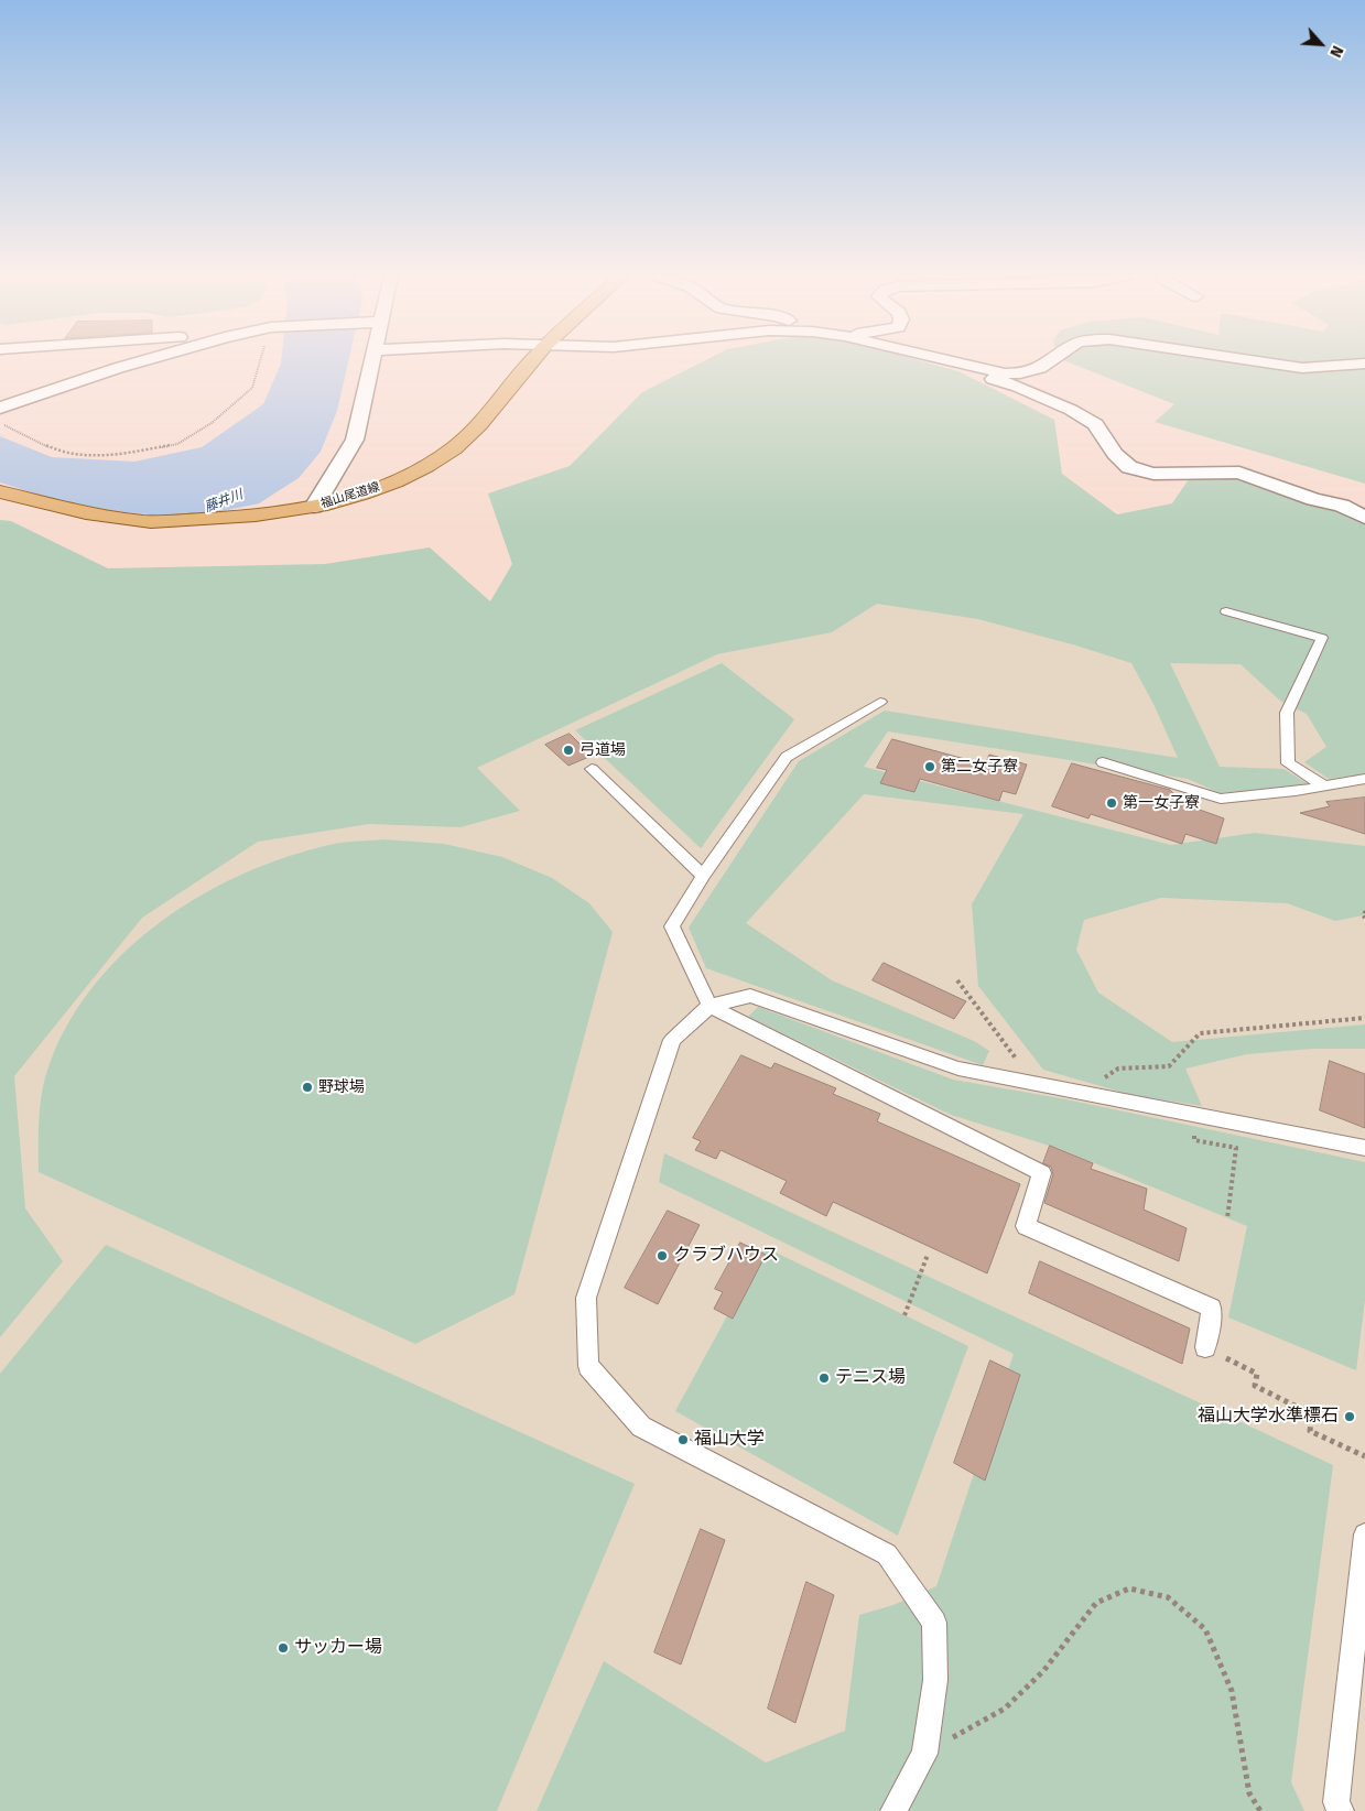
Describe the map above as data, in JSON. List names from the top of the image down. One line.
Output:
{"streets":{"main road":["福山尾道線"]},"water":["藤井川"],"places":["弓道場","第二女子寮","第一女子寮","野球場","クラブハウス","テニス場","福山大学水準標石","福山大学","サッカー場"],"north":"bottom right"}
